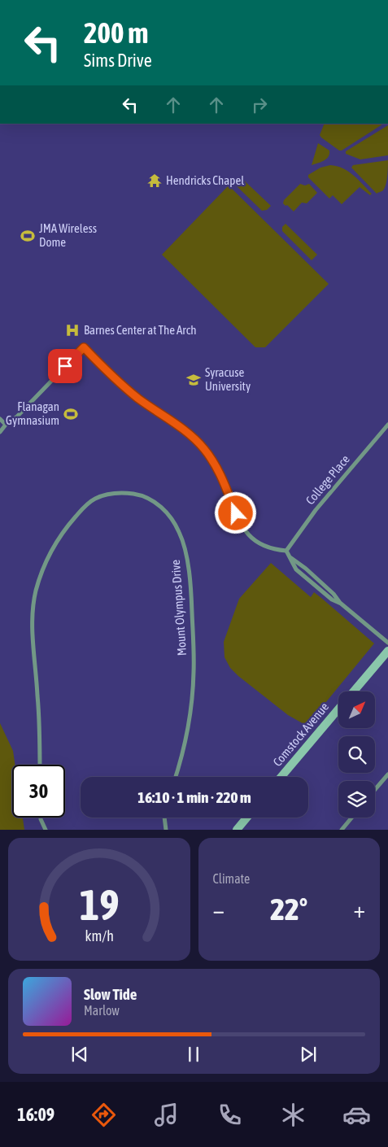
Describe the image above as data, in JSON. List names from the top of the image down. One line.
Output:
{"streets":{"street":["College Place","Mount Olympus Drive","Comstock Avenue"]},"places":{"temple":["Hendricks Chapel"],"sports":["JMA Wireless Dome","Flanagan Gymnasium"],"hospital":["Barnes Center at The Arch"],"school or university":["Syracuse University"]},"north":"top right","page":{"turn":["200 m","Sims Drive"],"limit":"30","trip":"16:10 · 1 min · 220 m","tile":"Climate","heat":["−","22°","+"],"song":["Slow Tide","Marlow"],"tabs":"16:09","gauge":["19","km/h"]}}
